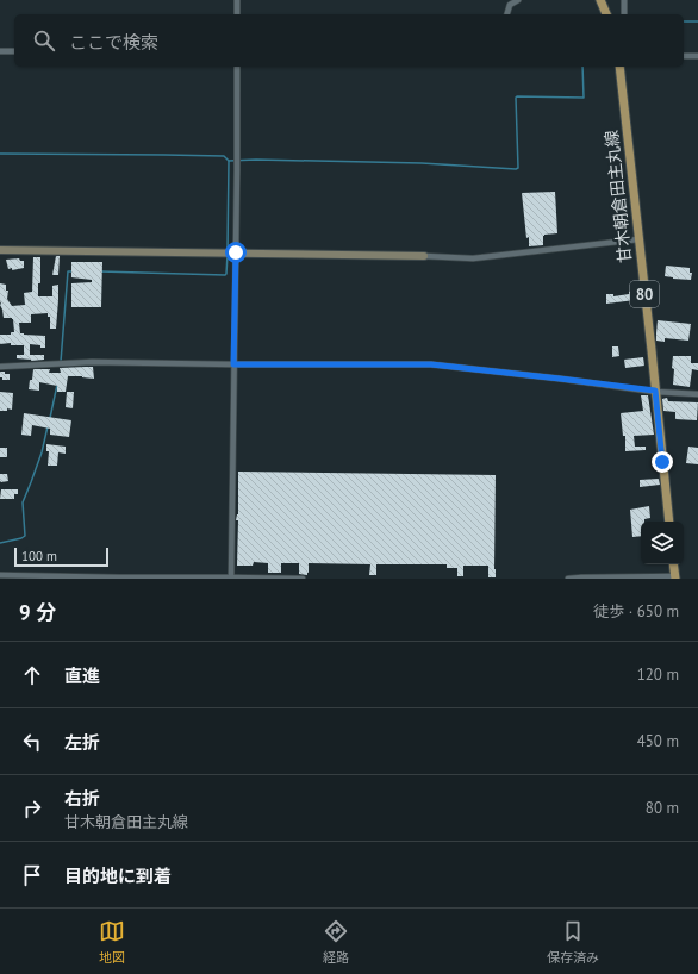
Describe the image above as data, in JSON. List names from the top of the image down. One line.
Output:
{"streets":{"main road":["甘木朝倉田主丸線","80"]},"scale_bar":"100 m","page":{"search":"ここで検索","scale":"100 m","heading":["9 分","徒歩 · 650 m"],"list":[["直進","120 m"],["左折","450 m"],["右折","甘木朝倉田主丸線","80 m"],"目的地に到着"],"nav":["地図","経路","保存済み"]}}
